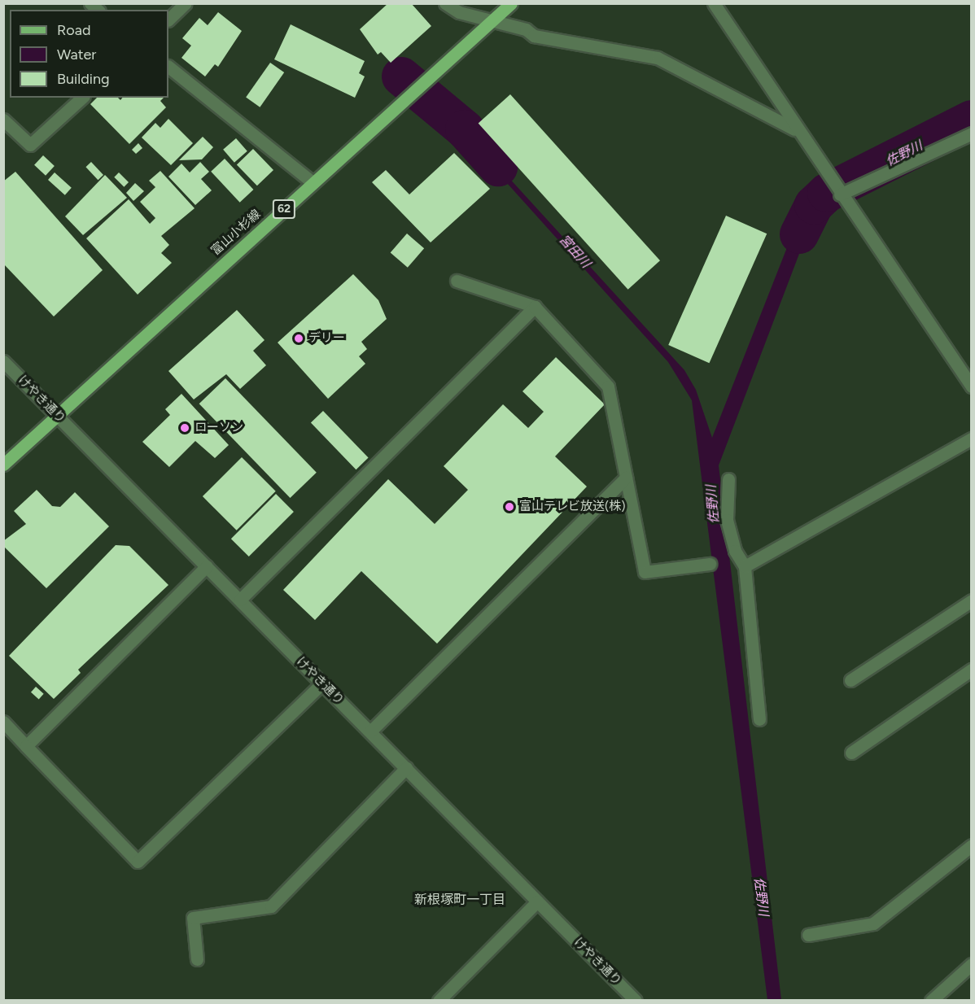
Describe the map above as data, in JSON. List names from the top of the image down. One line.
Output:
{"streets":{"main road":["62","富山小杉線"],"street":["けやき通り"]},"crossings":[["富山小杉線","けやき通り"]],"districts":["新根塚町一丁目"],"water":["佐野川","宮田川"],"places":["デリー","ローソン","富山テレビ放送(株)"],"legend":["Road","Water","Building"]}
